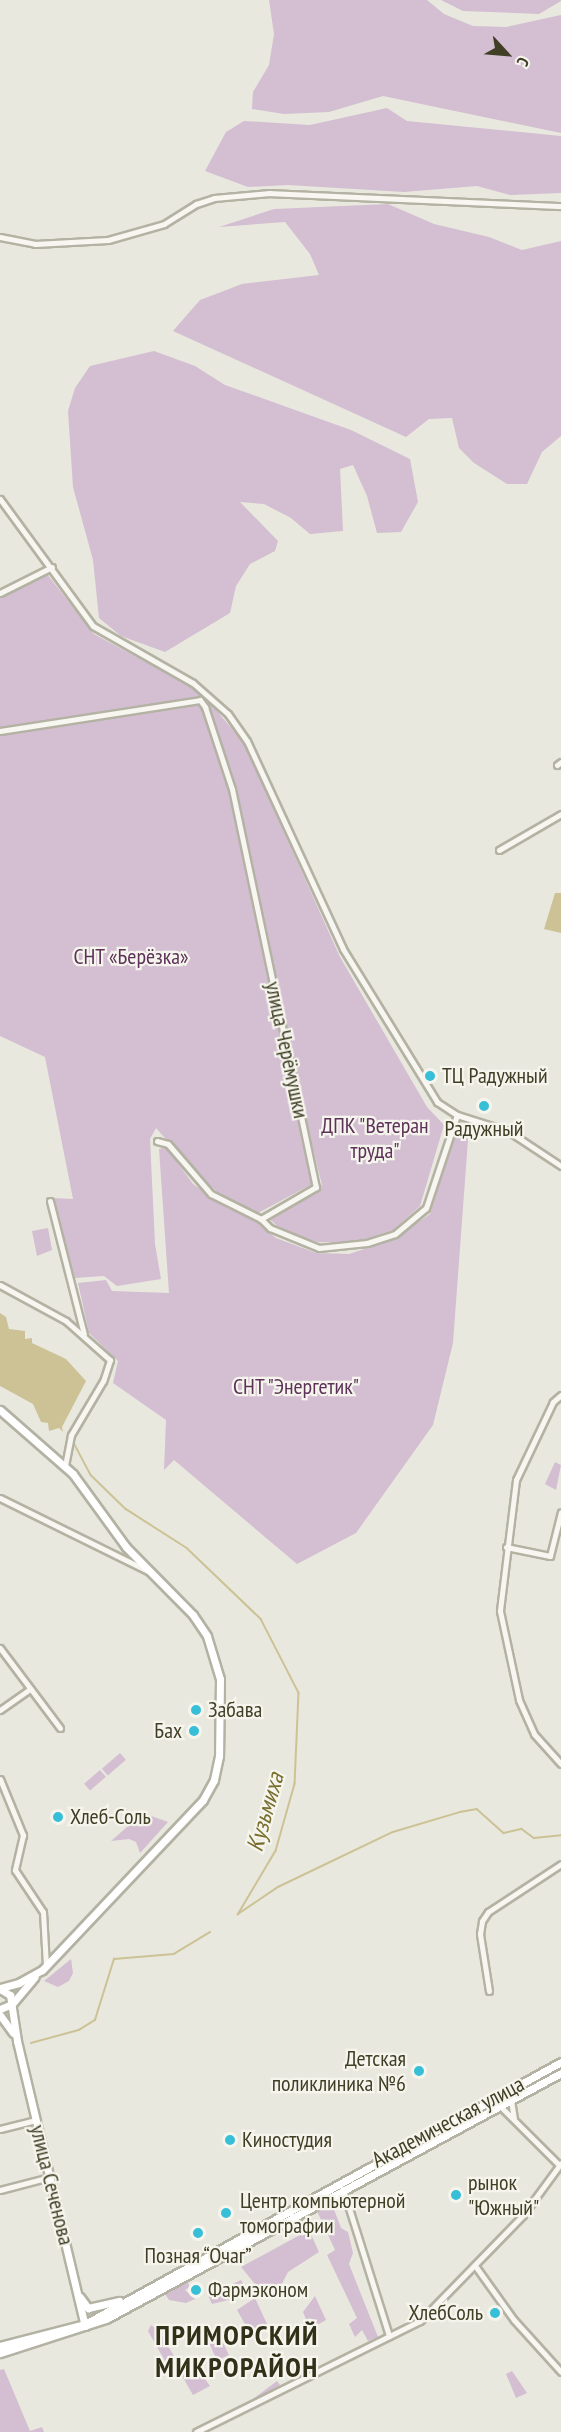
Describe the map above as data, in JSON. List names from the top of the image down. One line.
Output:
{"streets":{"main road":["Академическая улица","улица Сеченова"],"street":["улица Черёмушки"]},"crossings":[["Академическая улица","улица Сеченова"]],"districts":["ПРИМОРСКИЙ МИКРОРАЙОН"],"water":["Кузьмиха"],"parks":["СНТ «Берёзка»","ДПК \"Ветеран труда\"","СНТ \"Энергетик\""],"places":["ТЦ Радужный","Радужный","Забава","Бах","Хлеб-Соль","Детская поликлиника №6","Киностудия","рынок \"Южный\"","Центр компьютерной томографии","Позная “Очаг”","Фармэконом","ХлебСоль"],"north":"bottom right"}
